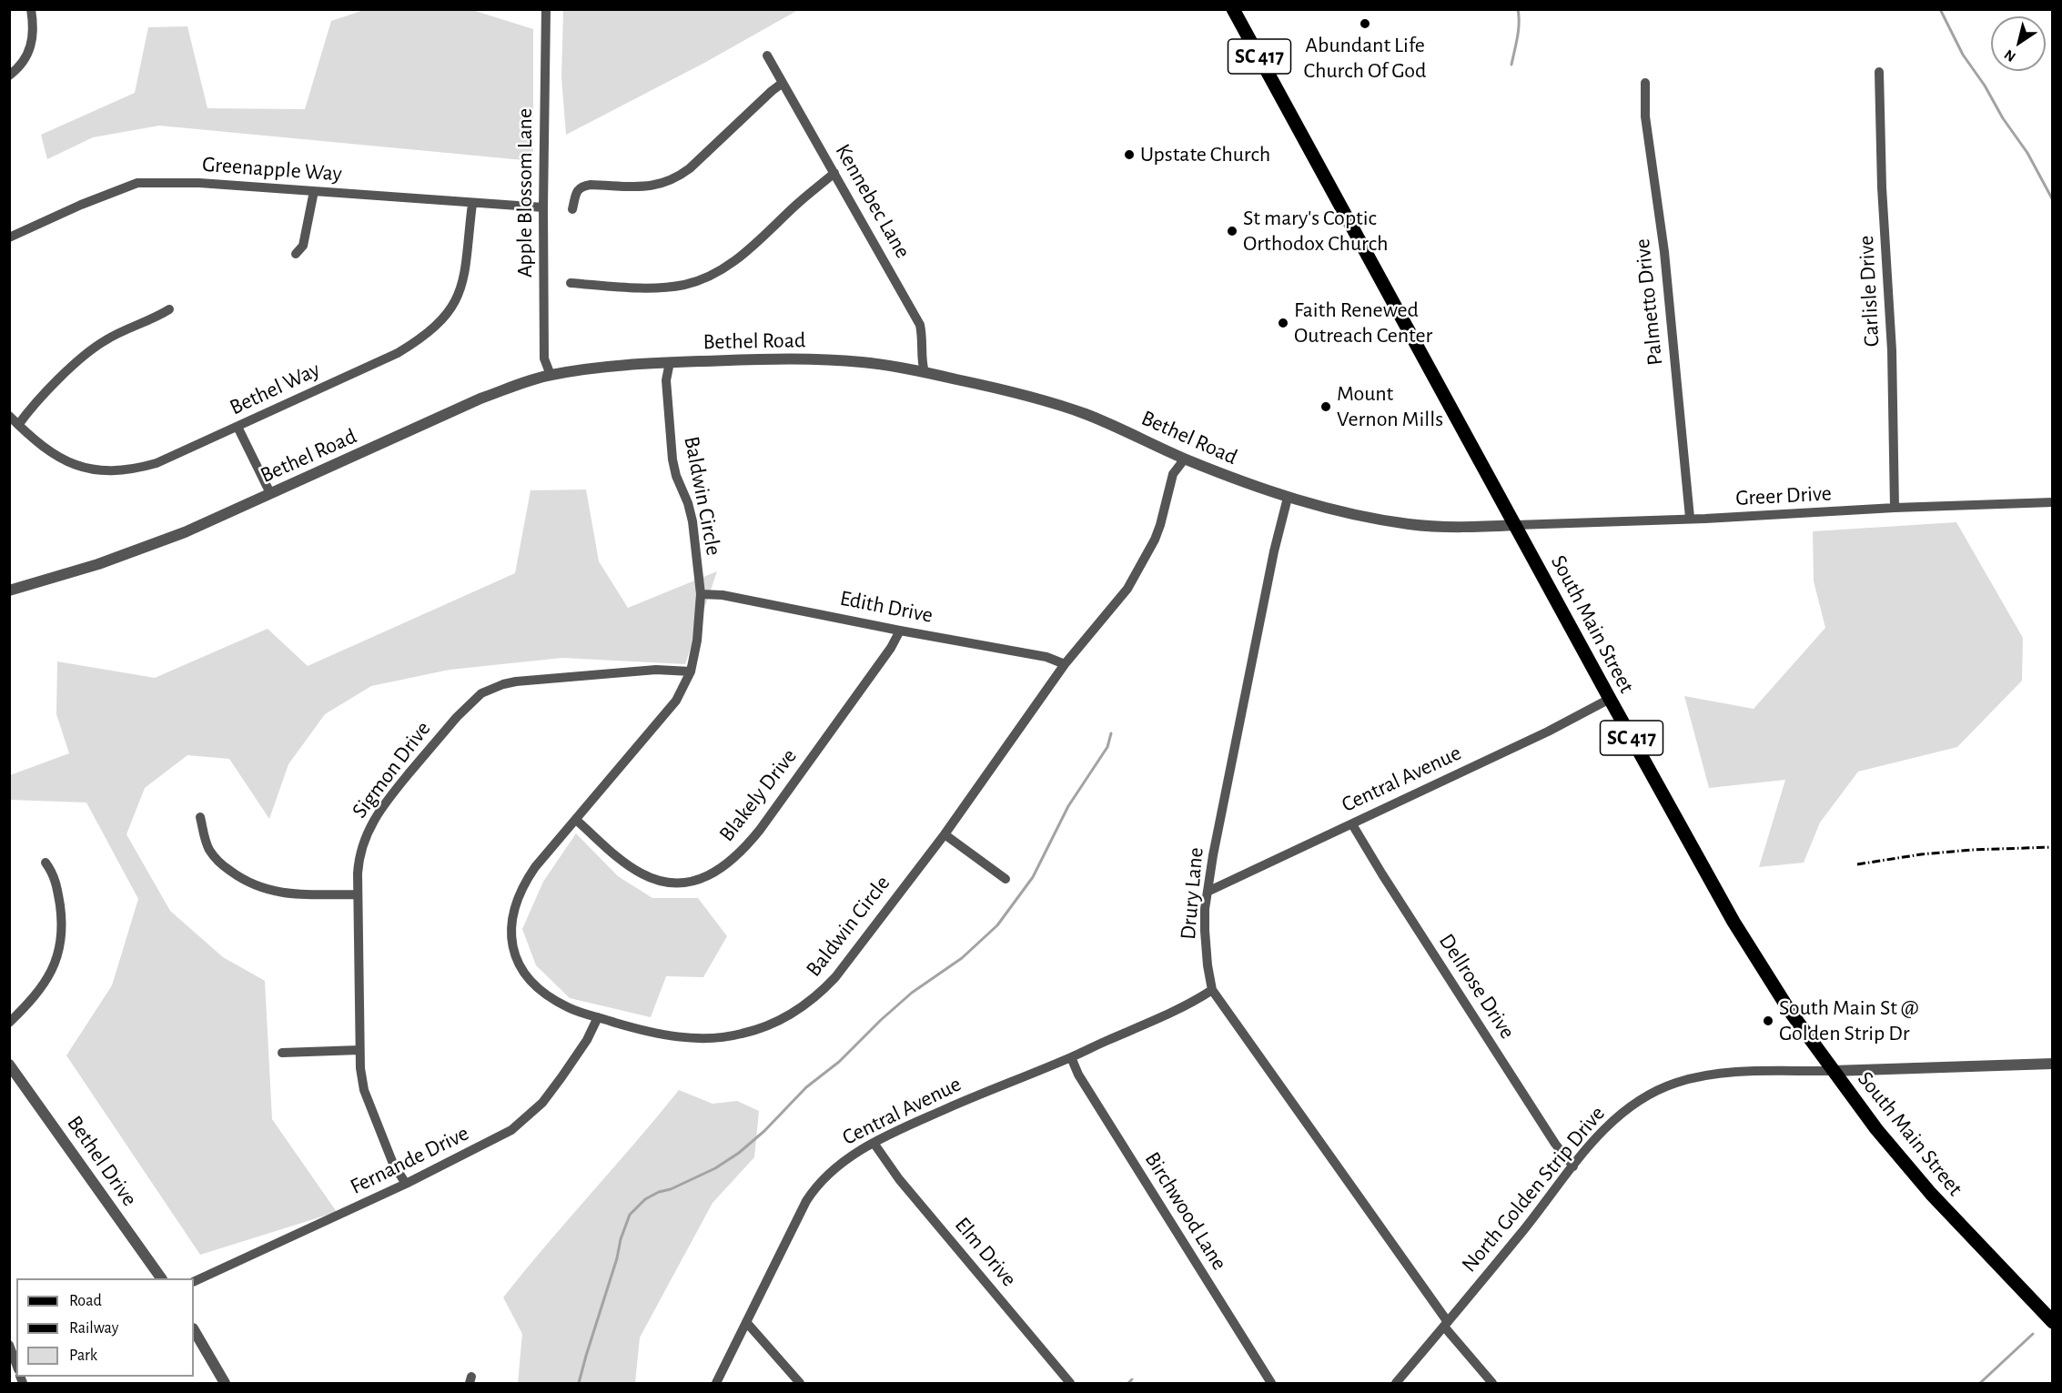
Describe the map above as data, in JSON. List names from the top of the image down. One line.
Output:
{"streets":{"main road":["SC 417","South Main Street"],"street":["Greenapple Way","Apple Blossom Lane","Kennebec Lane","Carlisle Drive","Palmetto Drive","Bethel Road","Bethel Way","Baldwin Circle","Greer Drive","Edith Drive","Sigmon Drive","Central Avenue","Blakely Drive","Drury Lane","Dellrose Drive","Fernande Drive","Bethel Drive","North Golden Strip Drive","Birchwood Lane","Elm Drive"]},"crossings":[["Greenapple Way","Apple Blossom Lane"],["Greenapple Way","Bethel Way"],["Apple Blossom Lane","Bethel Road"],["Kennebec Lane","Bethel Road"],["Carlisle Drive","Greer Drive"],["Palmetto Drive","Greer Drive"],["Bethel Road","Baldwin Circle"],["Bethel Road","Greer Drive"],["Bethel Road","South Main Street"],["Bethel Road","Drury Lane"],["Baldwin Circle","Edith Drive"],["Baldwin Circle","Sigmon Drive"],["Baldwin Circle","Blakely Drive"],["Baldwin Circle","Fernande Drive"],["Greer Drive","South Main Street"],["Edith Drive","Blakely Drive"],["South Main Street","Central Avenue"],["South Main Street","North Golden Strip Drive"],["Sigmon Drive","Fernande Drive"],["Central Avenue","Drury Lane"],["Central Avenue","Dellrose Drive"],["Central Avenue","Birchwood Lane"],["Central Avenue","Elm Drive"],["Drury Lane","North Golden Strip Drive"],["Dellrose Drive","North Golden Strip Drive"]],"places":["Abundant Life Church Of God","Upstate Church","St mary's Coptic Orthodox Church","Faith Renewed Outreach Center","Mount Vernon Mills","South Main St @ Golden Strip Dr"],"legend":["Road","Railway","Park"],"north":"bottom left"}
